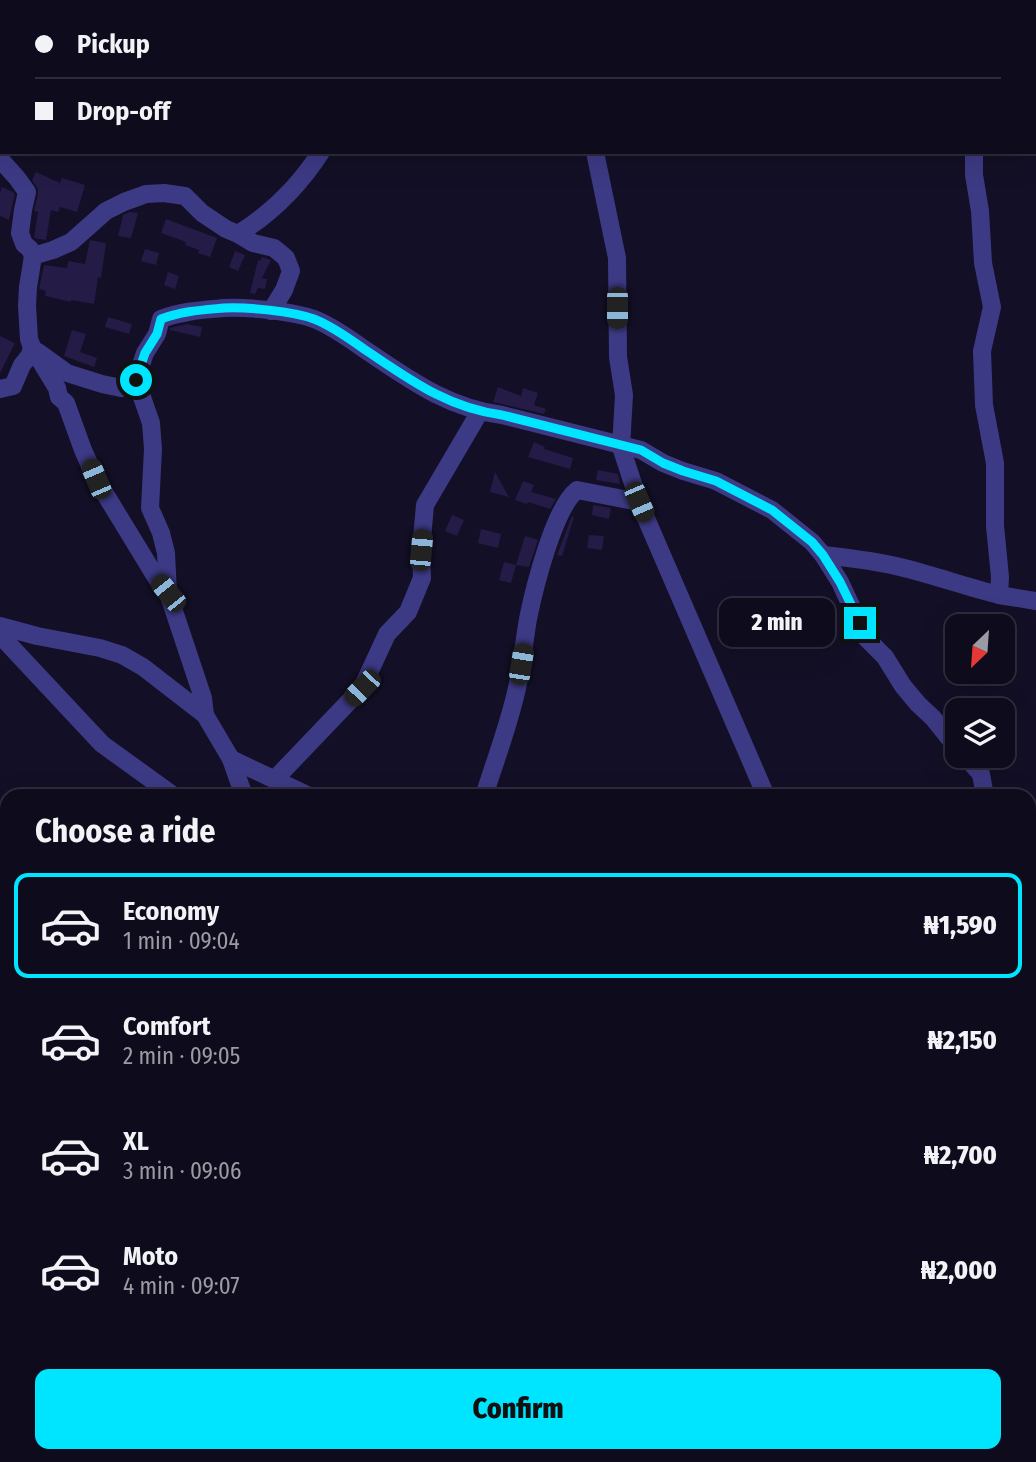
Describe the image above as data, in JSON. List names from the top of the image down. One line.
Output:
{"north":"bottom left","page":{"banner":["Pickup","Drop-off"],"bubble":"2 min","heading":"Choose a ride","list":[{"name":"Economy","note":"1 min · 09:04","value":"₦1,590"},{"name":"Comfort","note":"2 min · 09:05","value":"₦2,150"},{"name":"XL","note":"3 min · 09:06","value":"₦2,700"},{"name":"Moto","note":"4 min · 09:07","value":"₦2,000"}],"buttons":"Confirm"}}
